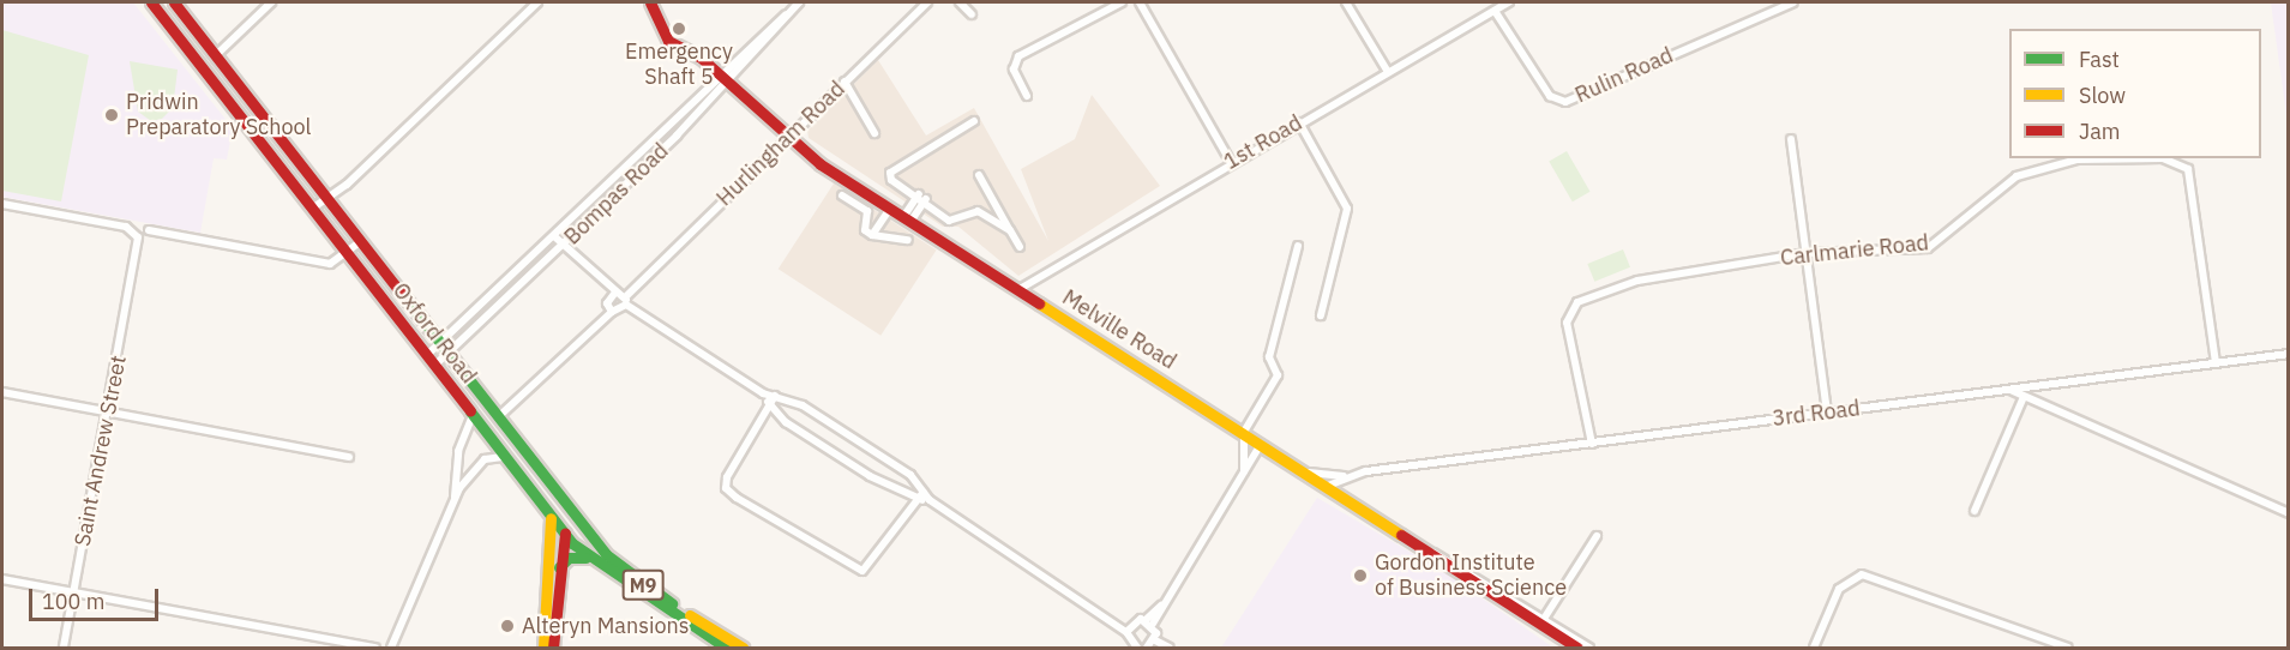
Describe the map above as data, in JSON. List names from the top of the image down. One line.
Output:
{"streets":{"main road":["Melville Road","Oxford Road","M9"],"street":["Rulin Road","1st Road","Hurlingham Road","Bompas Road","Carlmarie Road","3rd Road","Saint Andrew Street"]},"crossings":[["Rulin Road","1st Road"],["1st Road","Melville Road"],["Hurlingham Road","Melville Road"],["Hurlingham Road","Oxford Road"],["Bompas Road","Melville Road"],["Bompas Road","Oxford Road"],["Carlmarie Road","3rd Road"],["Melville Road","3rd Road"]],"places":["Emergency Shaft 5","Pridwin Preparatory School","Gordon Institute of Business Science","Alteryn Mansions"],"legend":["Fast","Slow","Jam"],"scale_bar":"100 m"}
